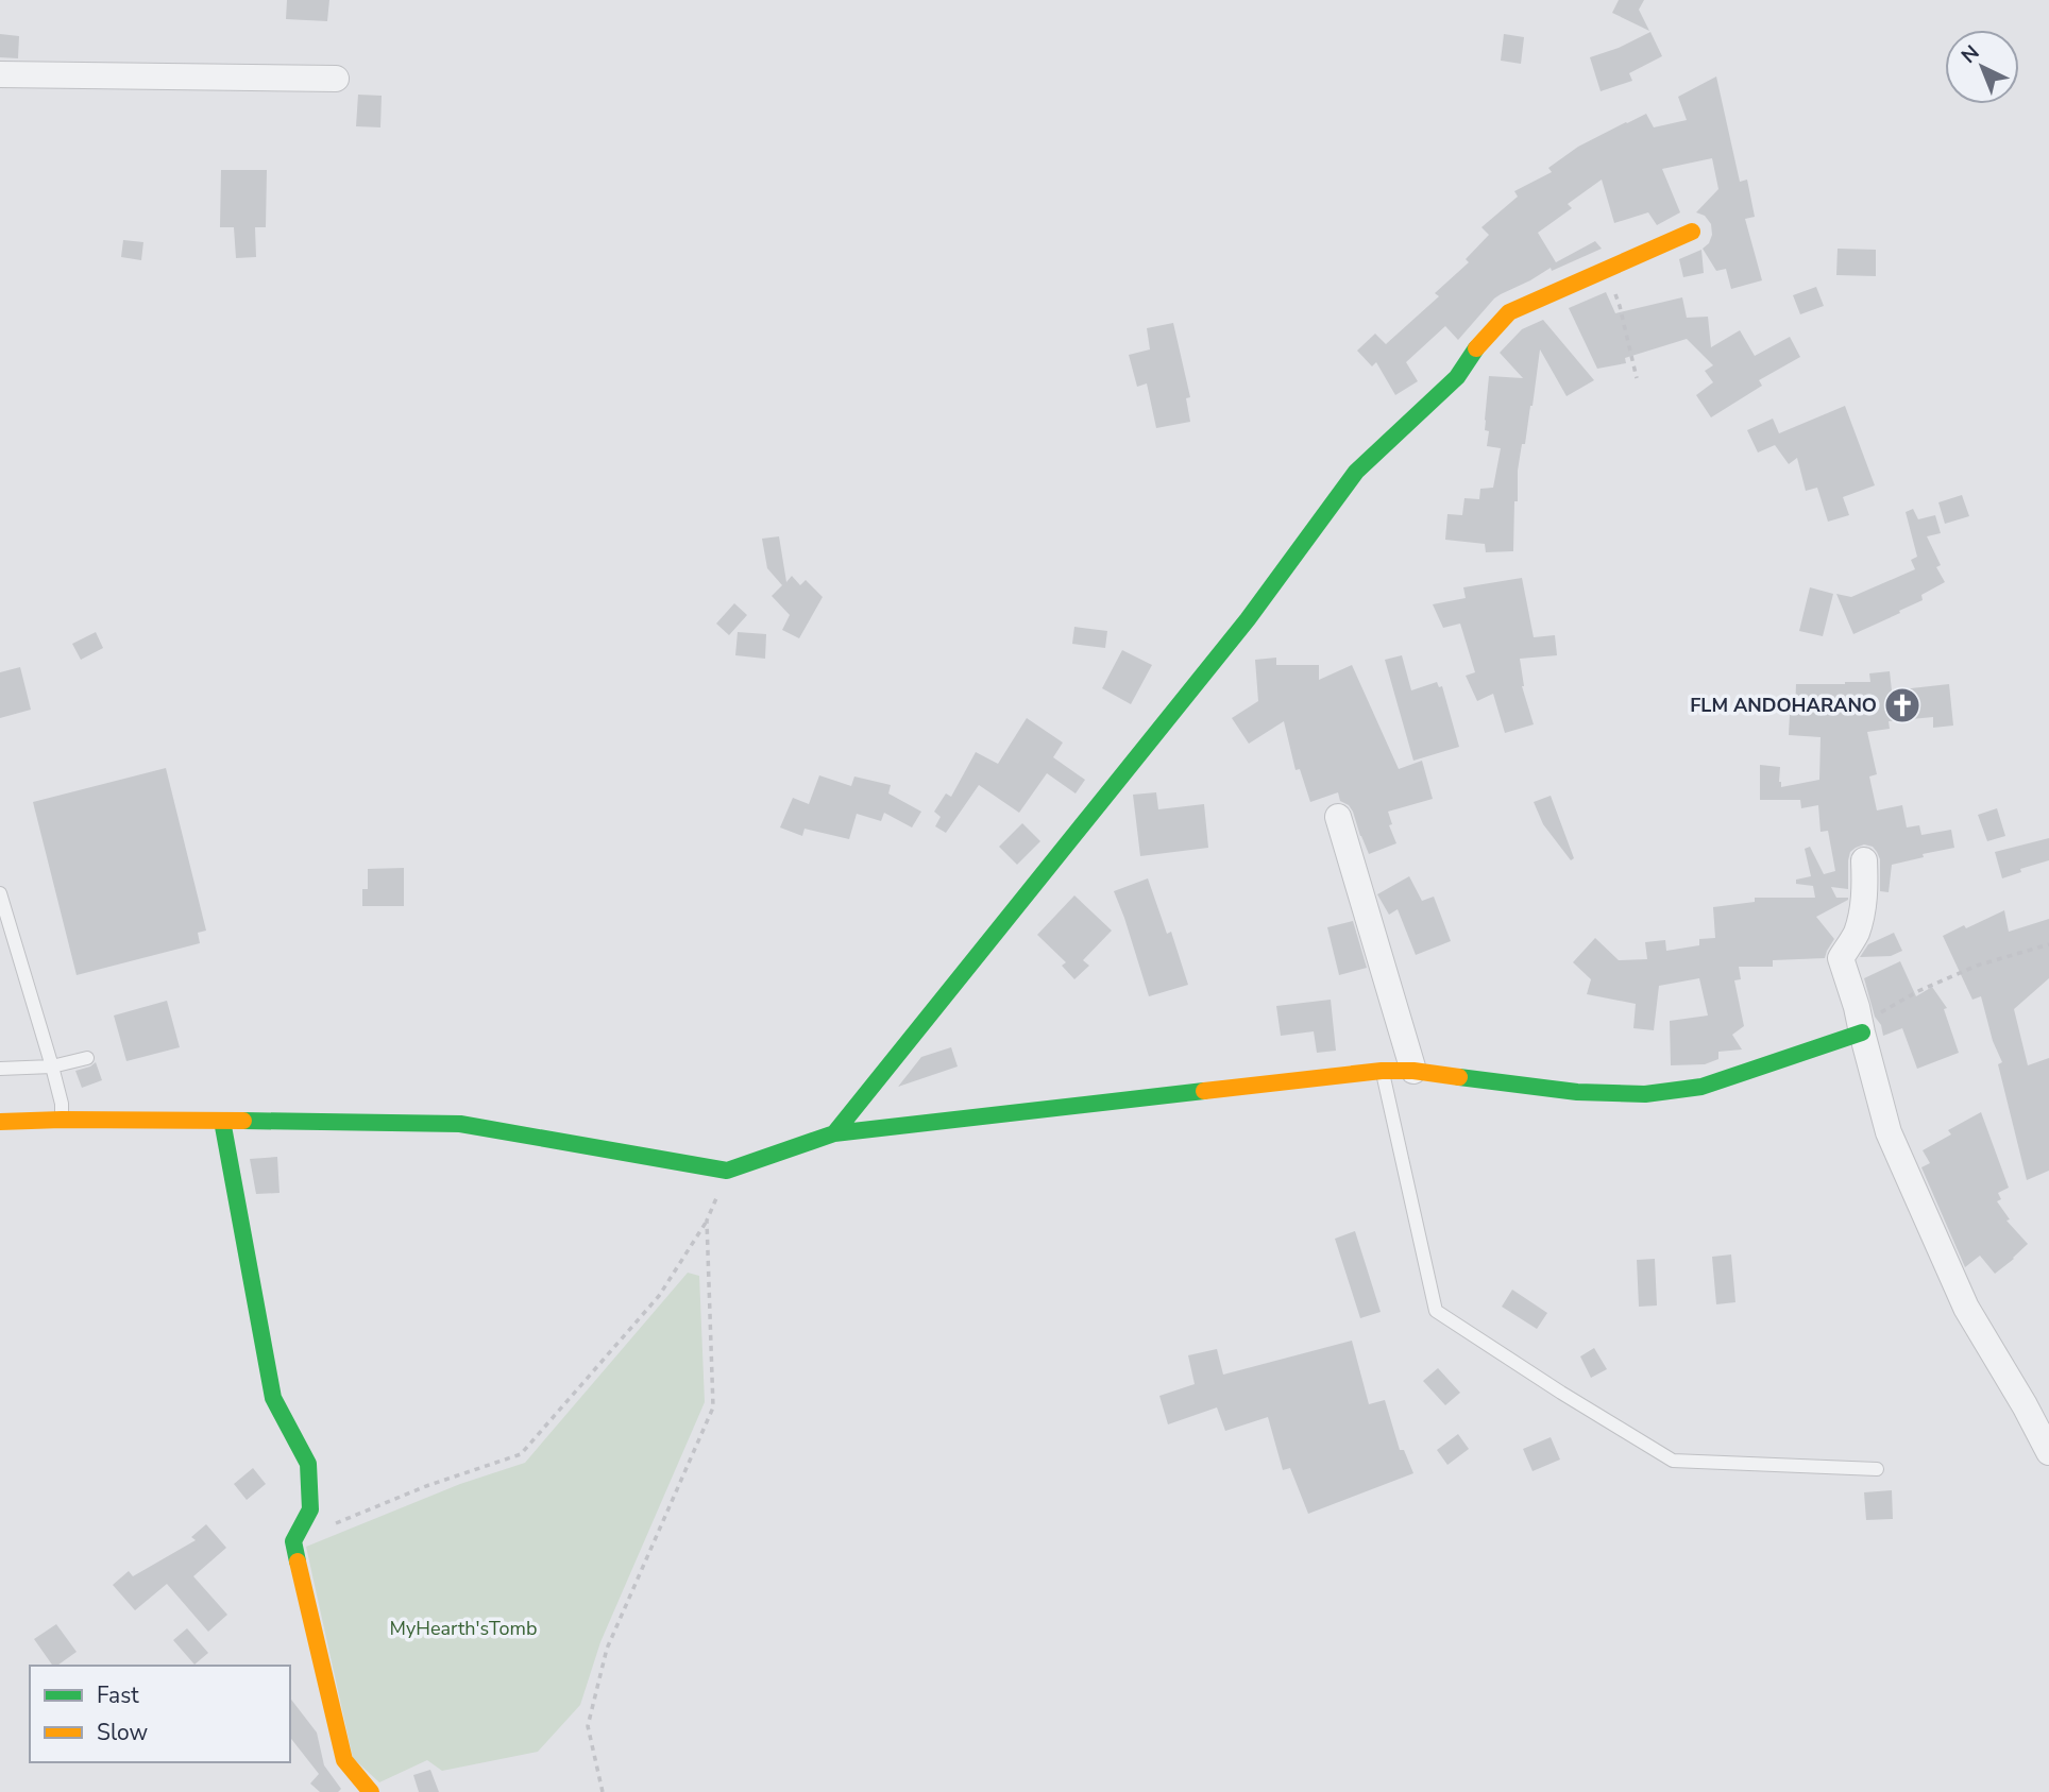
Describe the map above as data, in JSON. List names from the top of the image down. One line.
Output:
{"parks":["MyHearth'sTomb"],"places":{"church":["FLM ANDOHARANO"]},"legend":["Fast","Slow"],"north":"top left"}
